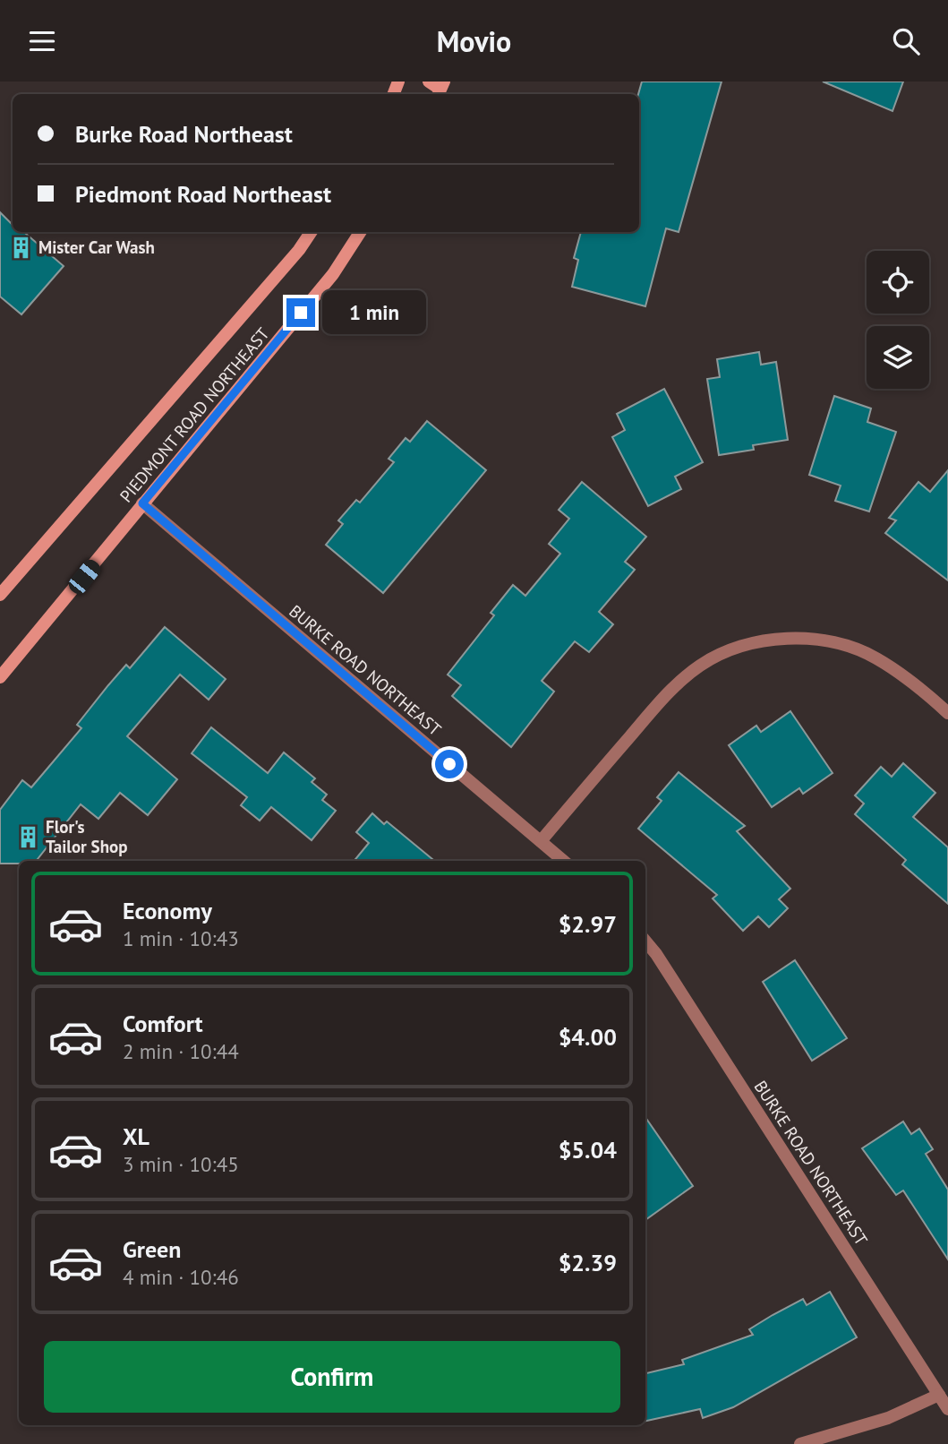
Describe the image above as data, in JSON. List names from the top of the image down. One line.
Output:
{"streets":{"main road":["PIEDMONT ROAD NORTHEAST"],"street":["BURKE ROAD NORTHEAST"]},"crossings":[["PIEDMONT ROAD NORTHEAST","BURKE ROAD NORTHEAST"]],"places":{"building":["Mister Car Wash","Flor's Tailor Shop"]},"page":{"header":"Movio","banner":["Burke Road Northeast","Piedmont Road Northeast"],"bubble":"1 min","list":[{"name":"Economy","note":"1 min · 10:43","value":"$2.97"},{"name":"Comfort","note":"2 min · 10:44","value":"$4.00"},{"name":"XL","note":"3 min · 10:45","value":"$5.04"},{"name":"Green","note":"4 min · 10:46","value":"$2.39"}],"buttons":"Confirm"}}
